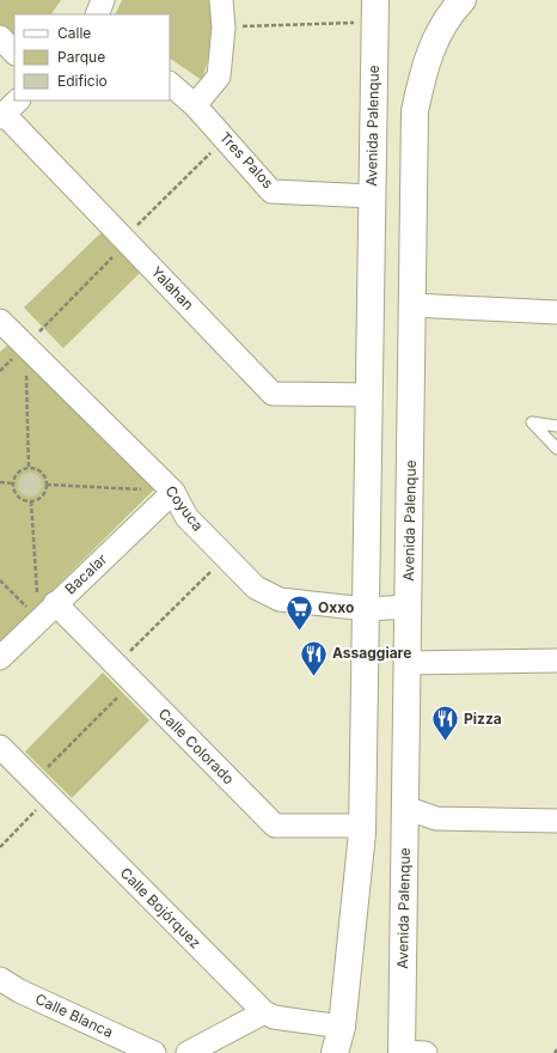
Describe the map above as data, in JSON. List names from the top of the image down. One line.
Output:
{"streets":{"street":["Avenida Palenque","Tres Palos","Yalahan","Coyuca","Bacalar","Calle Colorado","Calle Bojórquez","Calle Blanca"]},"crossings":[["Avenida Palenque","Tres Palos"],["Avenida Palenque","Yalahan"],["Avenida Palenque","Coyuca"],["Avenida Palenque","Calle Colorado"],["Avenida Palenque","Calle Bojórquez"],["Coyuca","Bacalar"],["Bacalar","Calle Colorado"]],"places":{"supermarket":["Oxxo"],"restaurant":["Assaggiare","Pizza"]},"legend":["Calle","Parque","Edificio"]}
